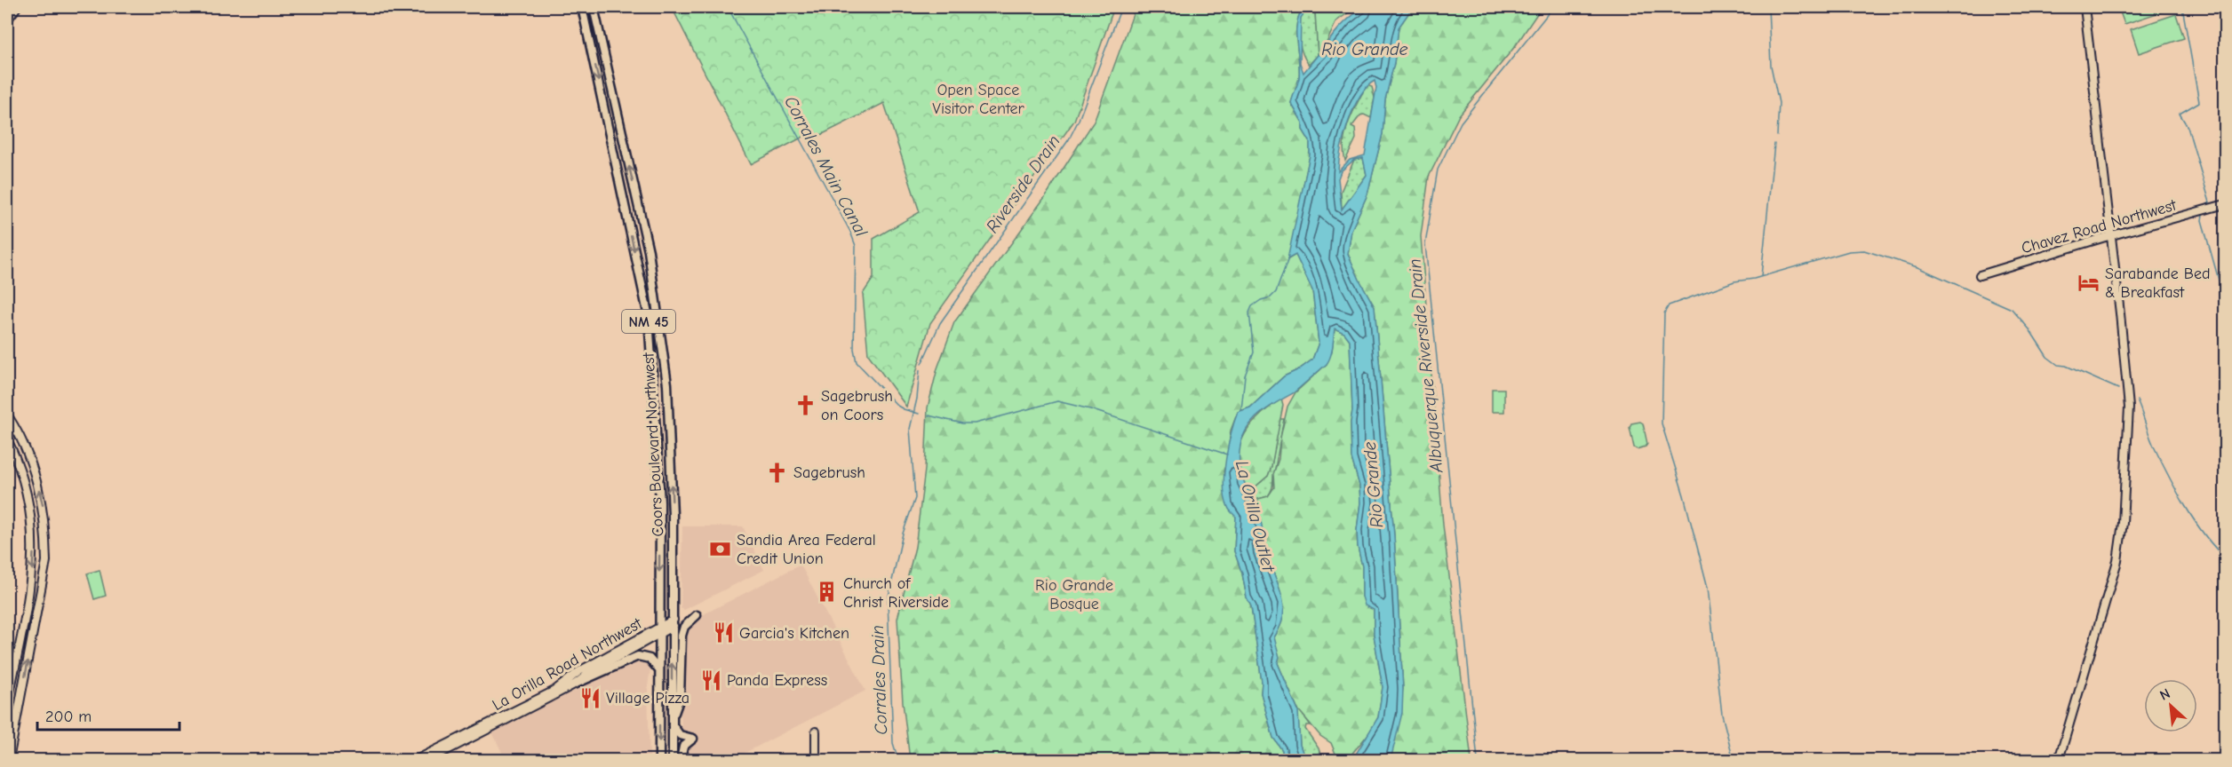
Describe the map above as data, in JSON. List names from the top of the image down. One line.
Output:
{"streets":{"main road":["NM 45","Coors Boulevard Northwest"],"street":["Chavez Road Northwest","La Orilla Road Northwest"]},"crossings":[["Coors Boulevard Northwest","La Orilla Road Northwest"]],"water":["Rio Grande","Corrales Main Canal","Riverside Drain","Albuquerque Riverside Drain","La Orilla Outlet","Corrales Drain"],"parks":["Open Space Visitor Center","Rio Grande Bosque"],"places":{"hotel":["Sarabande Bed & Breakfast"],"church":["Sagebrush on Coors","Sagebrush"],"bank":["Sandia Area Federal Credit Union"],"building":["Church of Christ Riverside"],"restaurant":["Garcia's Kitchen","Panda Express","Village Pizza"]},"scale_bar":"200 m","north":"top left"}
